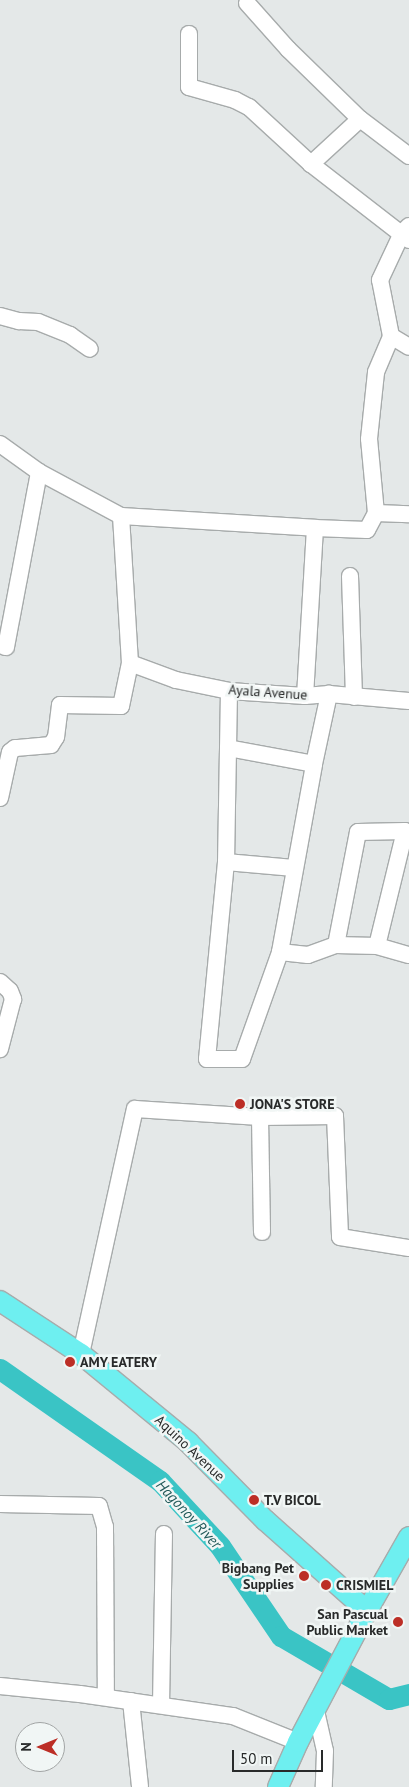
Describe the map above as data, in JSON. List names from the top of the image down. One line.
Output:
{"streets":{"main road":["Aquino Avenue"],"street":["Ayala Avenue"]},"water":["Hagonoy River"],"places":["JONA'S STORE","AMY EATERY","T.V BICOL","Bigbang Pet Supplies","CRISMIEL","San Pascual Public Market"],"scale_bar":"50 m","north":"left"}
